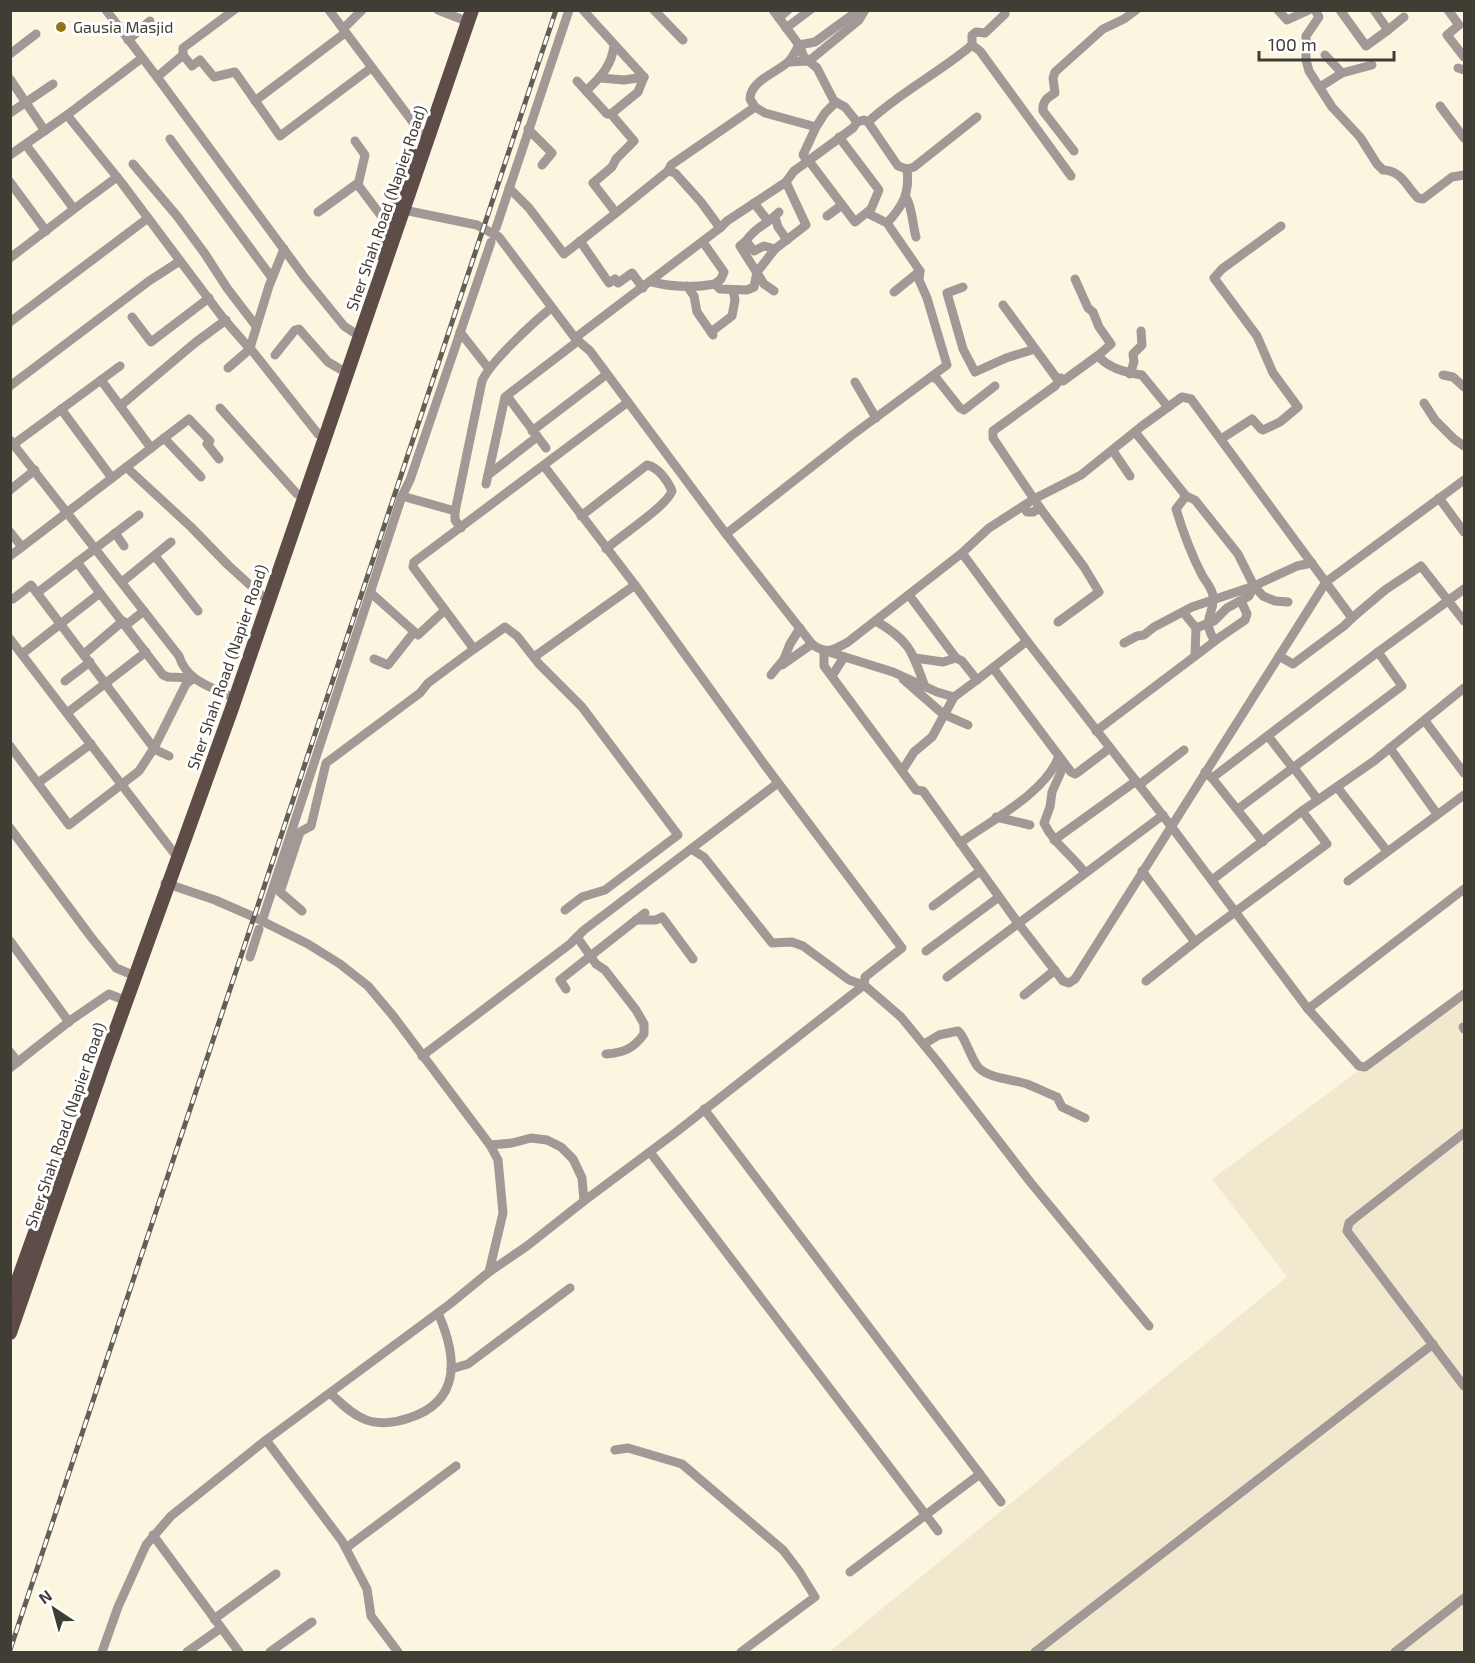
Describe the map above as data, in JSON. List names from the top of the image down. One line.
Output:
{"streets":{"main road":["Sher Shah Road (Napier Road)"]},"places":["Gausia Masjid"],"scale_bar":"100 m","north":"top left"}
